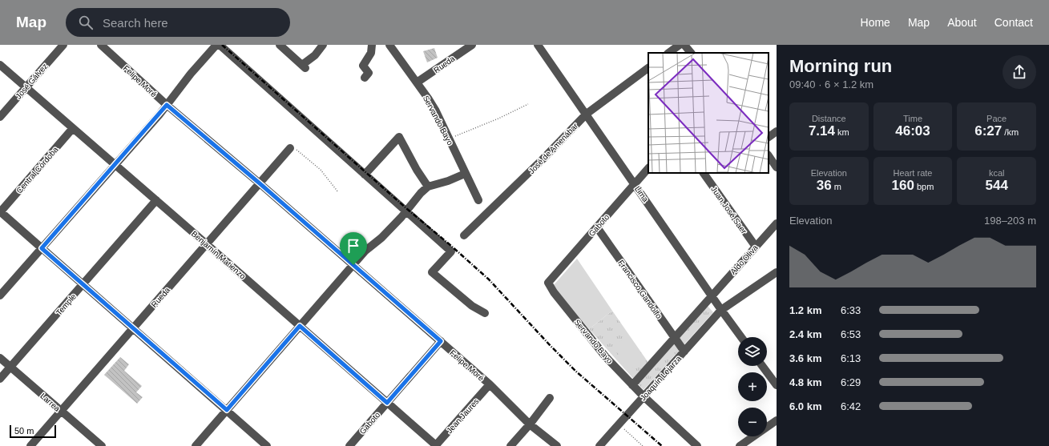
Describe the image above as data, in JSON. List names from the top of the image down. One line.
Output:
{"streets":{"street":["Rueda","José Gálvez","Felipe Moré","Servando Bayo","José de Amenábar","Central Córdoba","Lima","Juan José Saer","Gaboto","Benjamín Matienzo","Aldo Oliva","Francisco Gandolfo","Temple","Joaquín Lejarza","Larrea","Jean Jaures"]},"crossings":[["Rueda","Felipe Moré"],["Rueda","Servando Bayo"],["Rueda","Benjamín Matienzo"],["Rueda","Larrea"],["José Gálvez","Benjamín Matienzo"],["Felipe Moré","Gaboto"],["Felipe Moré","Jean Jaures"],["Servando Bayo","Gaboto"],["Servando Bayo","Aldo Oliva"],["Servando Bayo","Joaquín Lejarza"],["José de Amenábar","Lima"],["Central Córdoba","Benjamín Matienzo"],["Lima","Gaboto"],["Lima","Aldo Oliva"],["Lima","Joaquín Lejarza"],["Juan José Saer","Aldo Oliva"],["Gaboto","Benjamín Matienzo"],["Gaboto","Francisco Gandolfo"],["Benjamín Matienzo","Temple"],["Benjamín Matienzo","Jean Jaures"],["Aldo Oliva","Francisco Gandolfo"],["Francisco Gandolfo","Joaquín Lejarza"],["Temple","Larrea"]],"scale_bar":"50 m","page":{"header":"Map","search":"Search here","nav":["Home","Map","About","Contact"],"heading":["Morning run","09:40 · 6 × 1.2 km"],"stats":[["Distance","7.14 km"],["Time","46:03"],["Pace","6:27 /km"],["Elevation","36 m"],["Heart rate","160 bpm"],["kcal","544"]],"chart":["Elevation","198–203 m"],"list":[{"name":"1.2 km","note":"6:33"},{"name":"2.4 km","note":"6:53"},{"name":"3.6 km","note":"6:13"},{"name":"4.8 km","note":"6:29"},{"name":"6.0 km","note":"6:42"}],"map_buttons":["+","−"],"scale":"50 m"}}
